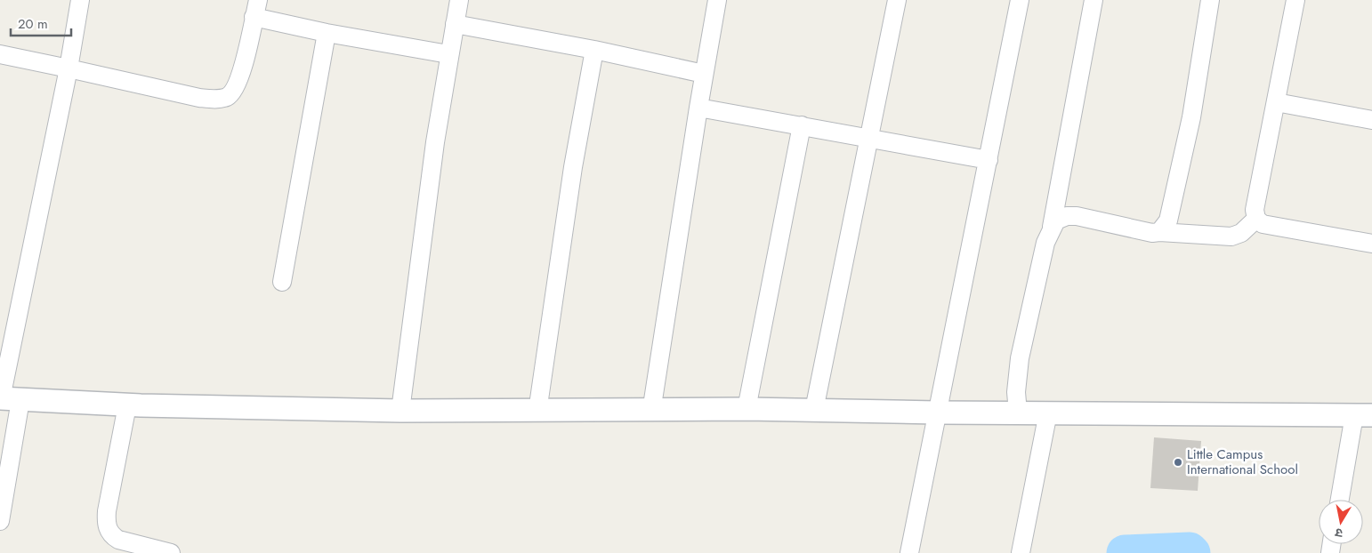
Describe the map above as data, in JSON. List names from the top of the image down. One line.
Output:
{"places":["Little Campus International School"],"scale_bar":"20 m","north":"bottom"}
